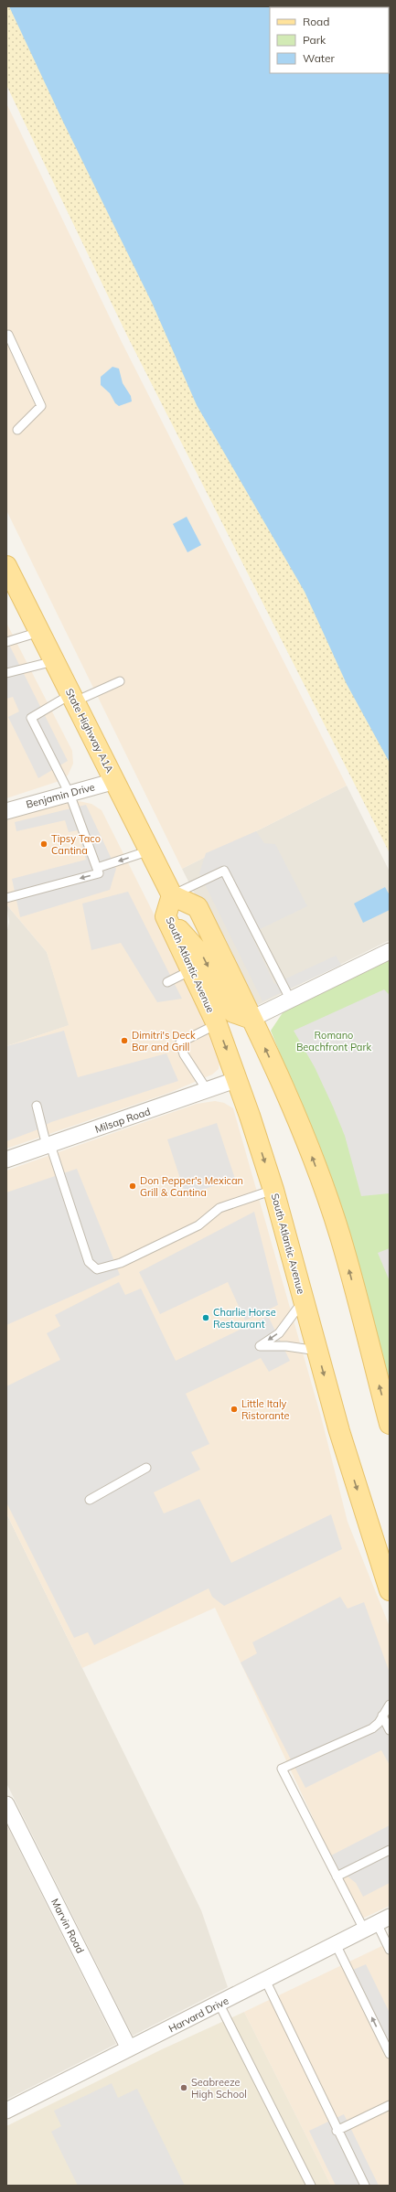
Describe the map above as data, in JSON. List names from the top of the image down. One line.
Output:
{"streets":{"main road":["State Highway A1A","South Atlantic Avenue"],"street":["Benjamin Drive","Milsap Road","Marvin Road","Harvard Drive"]},"crossings":[["State Highway A1A","Benjamin Drive"],["State Highway A1A","South Atlantic Avenue"],["South Atlantic Avenue","Milsap Road"],["Marvin Road","Harvard Drive"]],"parks":["Romano Beachfront Park"],"places":["Tipsy Taco Cantina","Dimitri's Deck Bar and Grill","Don Pepper's Mexican Grill & Cantina","Charlie Horse Restaurant","Little Italy Ristorante","Seabreeze High School"],"legend":["Road","Park","Water"]}
